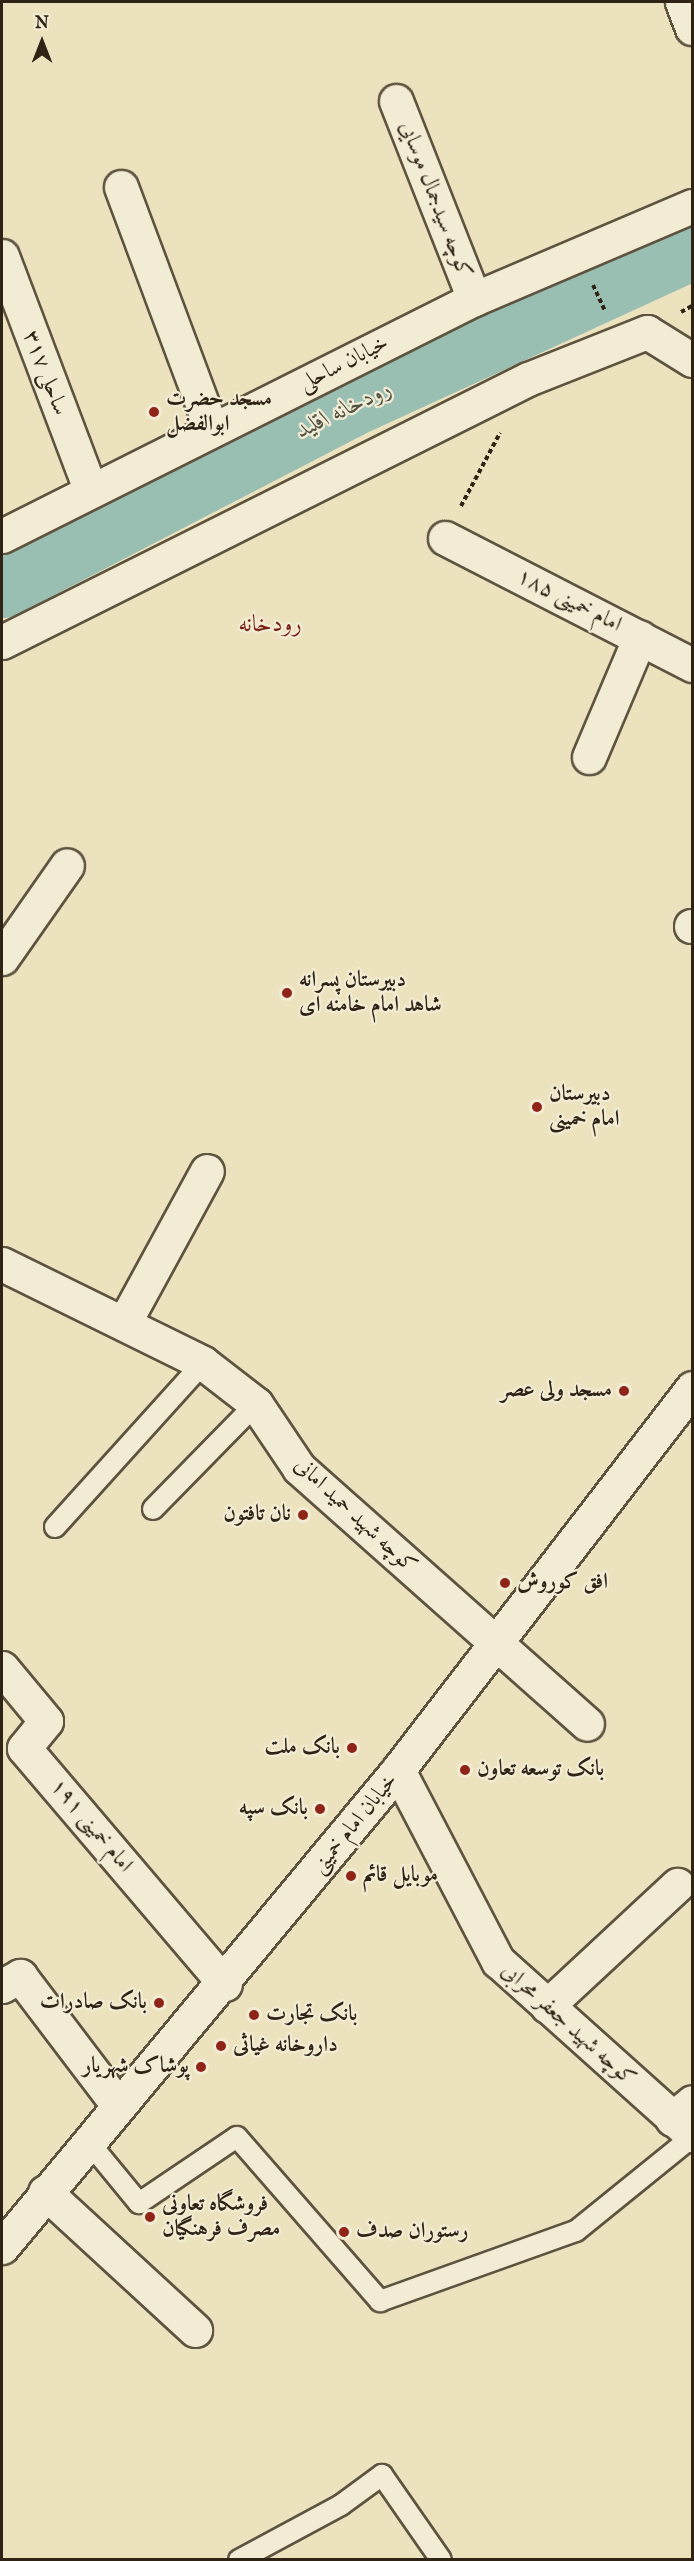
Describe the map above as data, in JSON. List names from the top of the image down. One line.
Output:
{"streets":{"street":["کوچه سیدجمال موسایی","خیابان ساحلی","ساحلی ۳۱۷","امام خمینی ۱۸۵","کوچه شهید حمید امانی","خیابان امام خمینی","امام خمینی ۱۹۱","کوچه شهید جعفر محرابی"]},"crossings":[["کوچه سیدجمال موسایی","خیابان ساحلی"],["خیابان ساحلی","ساحلی ۳۱۷"],["کوچه شهید حمید امانی","خیابان امام خمینی"],["خیابان امام خمینی","امام خمینی ۱۹۱"],["خیابان امام خمینی","کوچه شهید جعفر محرابی"]],"districts":["رودخانه"],"water":["رودخانه اقلید"],"places":["مسجد حضرت ابوالفضل","دبیرستان پسرانه شاهد امام خامنه ای","دبیرستان امام خمینی","مسجد ولی عصر","نان تافتون","افق کوروش","بانک ملت","بانک توسعه تعاون","بانک سپه","موبایل قائم","بانک صادرات","بانک تجارت","داروخانه غیاثی","پوشاک شهریار","فروشگاه تعاونی مصرف فرهنگیان","رستوران صدف"],"north":"top"}
